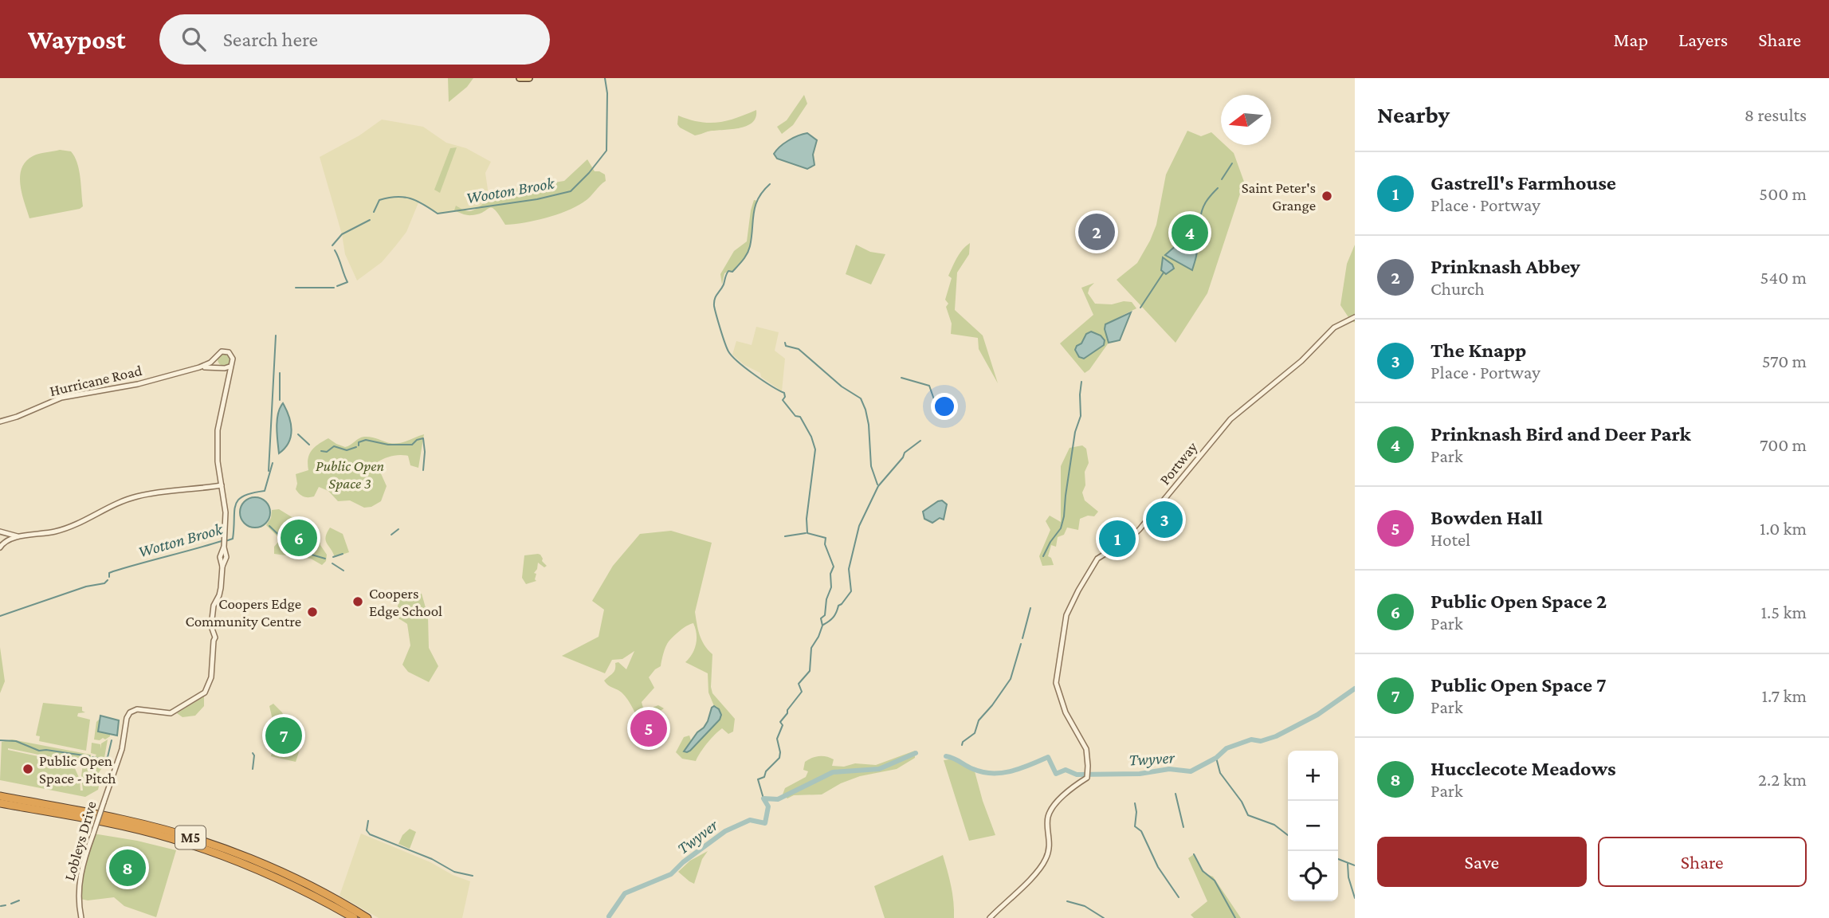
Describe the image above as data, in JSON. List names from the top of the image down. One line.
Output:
{"streets":{"highway":["M5"],"street":["Hurricane Road","Portway","Lobleys Drive"]},"water":["Wooton Brook","Wotton Brook","Twyver"],"parks":["Public Open Space 3"],"places":["Saint Peter's Grange","Coopers Edge School","Coopers Edge Community Centre","Public Open Space - Pitch"],"north":"left","page":{"header":"Waypost","search":"Search here","nav":["Map","Layers","Share"],"heading":["Nearby","8 results"],"list":[{"mark":"1","name":"Gastrell's Farmhouse","note":"Place · Portway","value":"500 m"},{"mark":"2","name":"Prinknash Abbey","note":"Church","value":"540 m"},{"mark":"3","name":"The Knapp","note":"Place · Portway","value":"570 m"},{"mark":"4","name":"Prinknash Bird and Deer Park","note":"Park","value":"700 m"},{"mark":"5","name":"Bowden Hall","note":"Hotel","value":"1.0 km"},{"mark":"6","name":"Public Open Space 2","note":"Park","value":"1.5 km"},{"mark":"7","name":"Public Open Space 7","note":"Park","value":"1.7 km"},{"mark":"8","name":"Hucclecote Meadows","note":"Park","value":"2.2 km"}],"pins":["2","4","3","6","1","5","7","8"],"map_buttons":["+","−"],"buttons":["Save","Share"]}}
